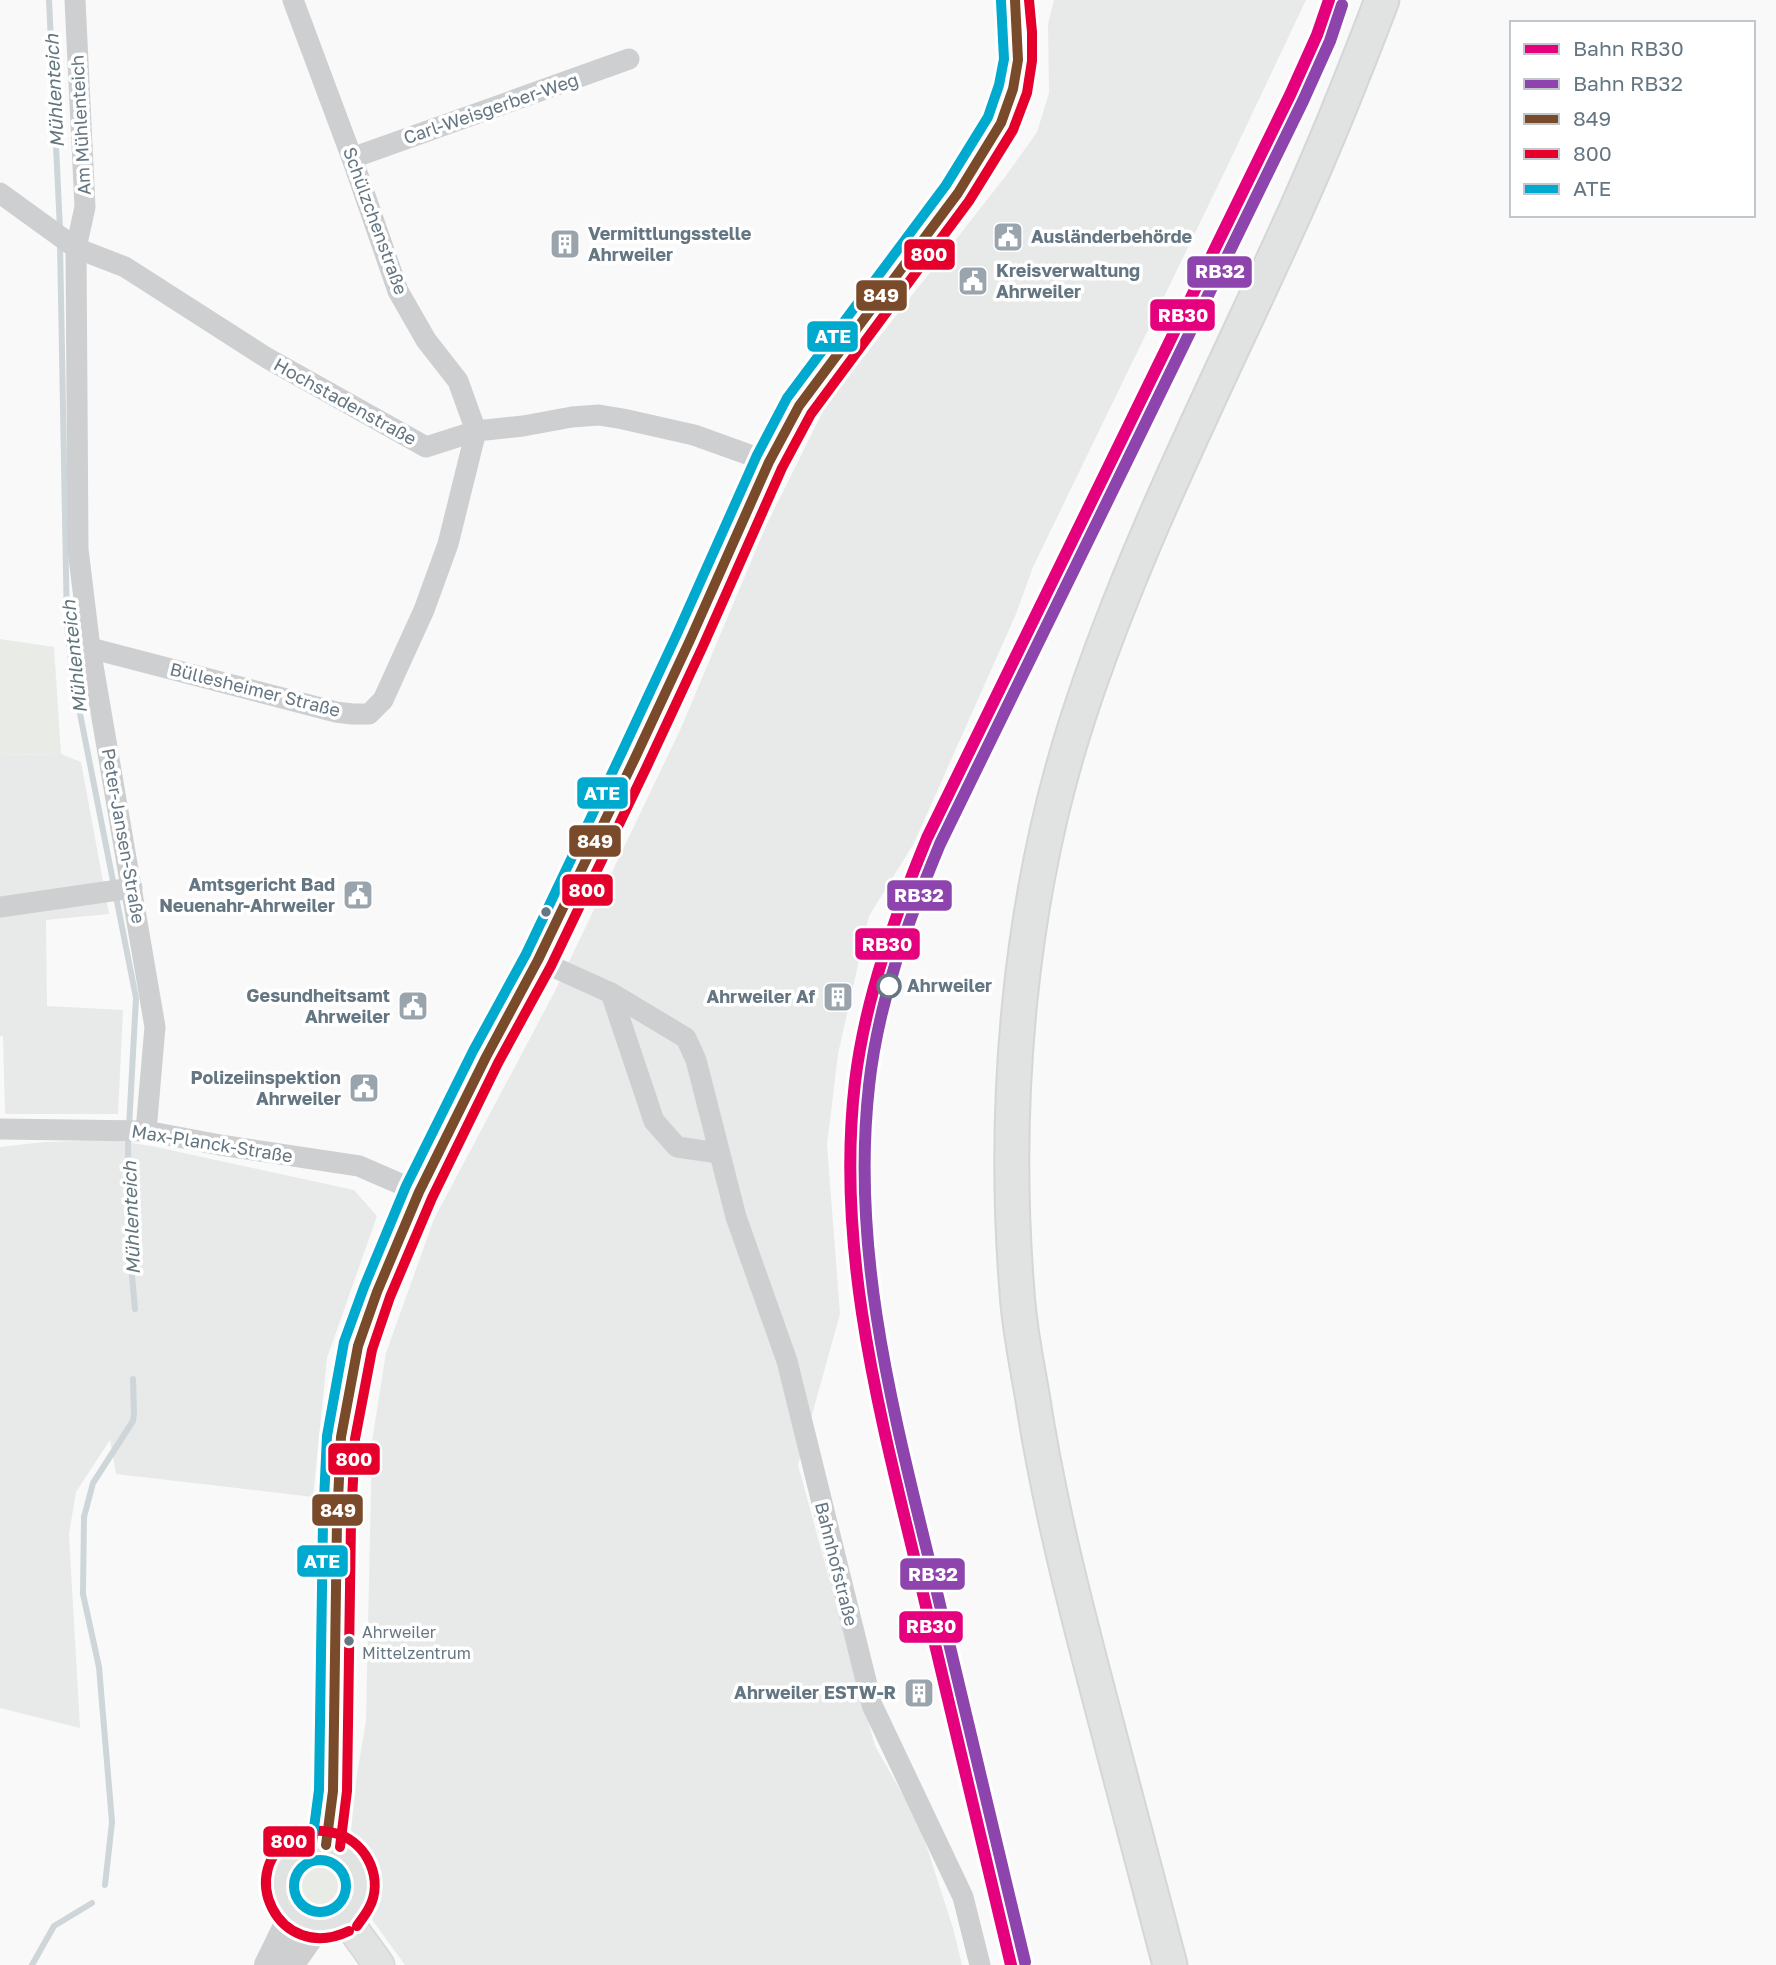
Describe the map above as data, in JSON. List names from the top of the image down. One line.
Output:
{"streets":{"street":["Carl-Weisgerber-Weg","Am Mühlenteich","Schülzchenstraße","Hochstadenstraße","Büllesheimer Straße","Peter-Jansen-Straße","Max-Planck-Straße","Bahnhofstraße"]},"crossings":[["Carl-Weisgerber-Weg","Schülzchenstraße"],["Am Mühlenteich","Hochstadenstraße"],["Am Mühlenteich","Peter-Jansen-Straße"],["Schülzchenstraße","Hochstadenstraße"],["Schülzchenstraße","Büllesheimer Straße"],["Hochstadenstraße","Büllesheimer Straße"],["Hochstadenstraße","Peter-Jansen-Straße"],["Büllesheimer Straße","Peter-Jansen-Straße"],["Peter-Jansen-Straße","Max-Planck-Straße"]],"water":["Mühlenteich"],"places":{"public building":["Ausländerbehörde","Kreisverwaltung Ahrweiler","Amtsgericht Bad Neuenahr-Ahrweiler","Gesundheitsamt Ahrweiler","Polizeiinspektion Ahrweiler"],"building":["Vermittlungsstelle Ahrweiler","Ahrweiler Af","Ahrweiler ESTW-R"],"other":["Ahrweiler","Ahrweiler Mittelzentrum"]},"lines":["rail line RB30","transit line 849","transit line 800","transit line ATE","rail line RB32"],"legend":["Bahn RB30","Bahn RB32","849","800","ATE"]}
